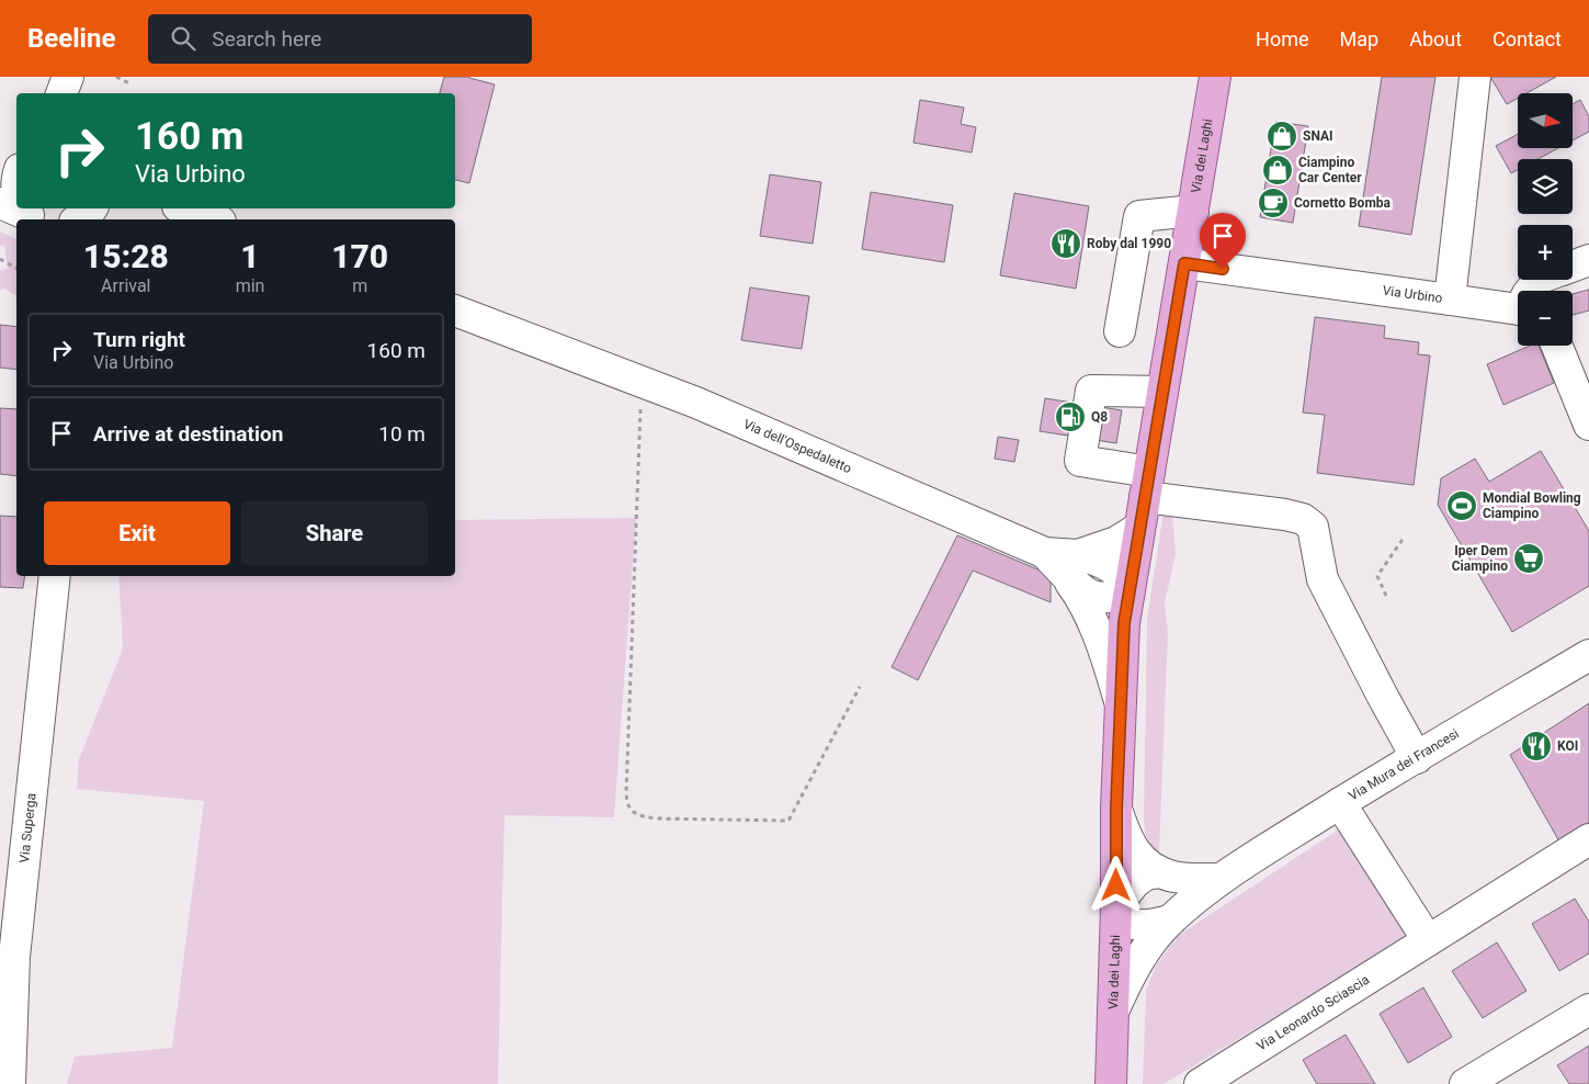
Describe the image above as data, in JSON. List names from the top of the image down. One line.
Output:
{"streets":{"main road":["Via dei Laghi"],"street":["Via Urbino","Via dell'Ospedaletto","Via Mura dei Francesi","Via Superga","Via Leonardo Sciascia"]},"crossings":[["Via dei Laghi","Via Urbino"],["Via dei Laghi","Via Mura dei Francesi"]],"places":{"shop":["SNAI","Ciampino Car Center"],"cafe":["Cornetto Bomba"],"restaurant":["Roby dal 1990","KOI"],"fuel station":["Q8"],"sports":["Mondial Bowling Ciampino"],"supermarket":["Iper Dem Ciampino"]},"north":"right","page":{"header":"Beeline","search":"Search here","nav":["Home","Map","About","Contact"],"map_buttons":["+","−"],"turn":["160 m","Via Urbino"],"eta":["15:28","Arrival","1","min","170","m"],"list":[{"name":"Turn right","note":"Via Urbino","value":"160 m"},{"name":"Arrive at destination","value":"10 m"}],"buttons":["Exit","Share"]}}
